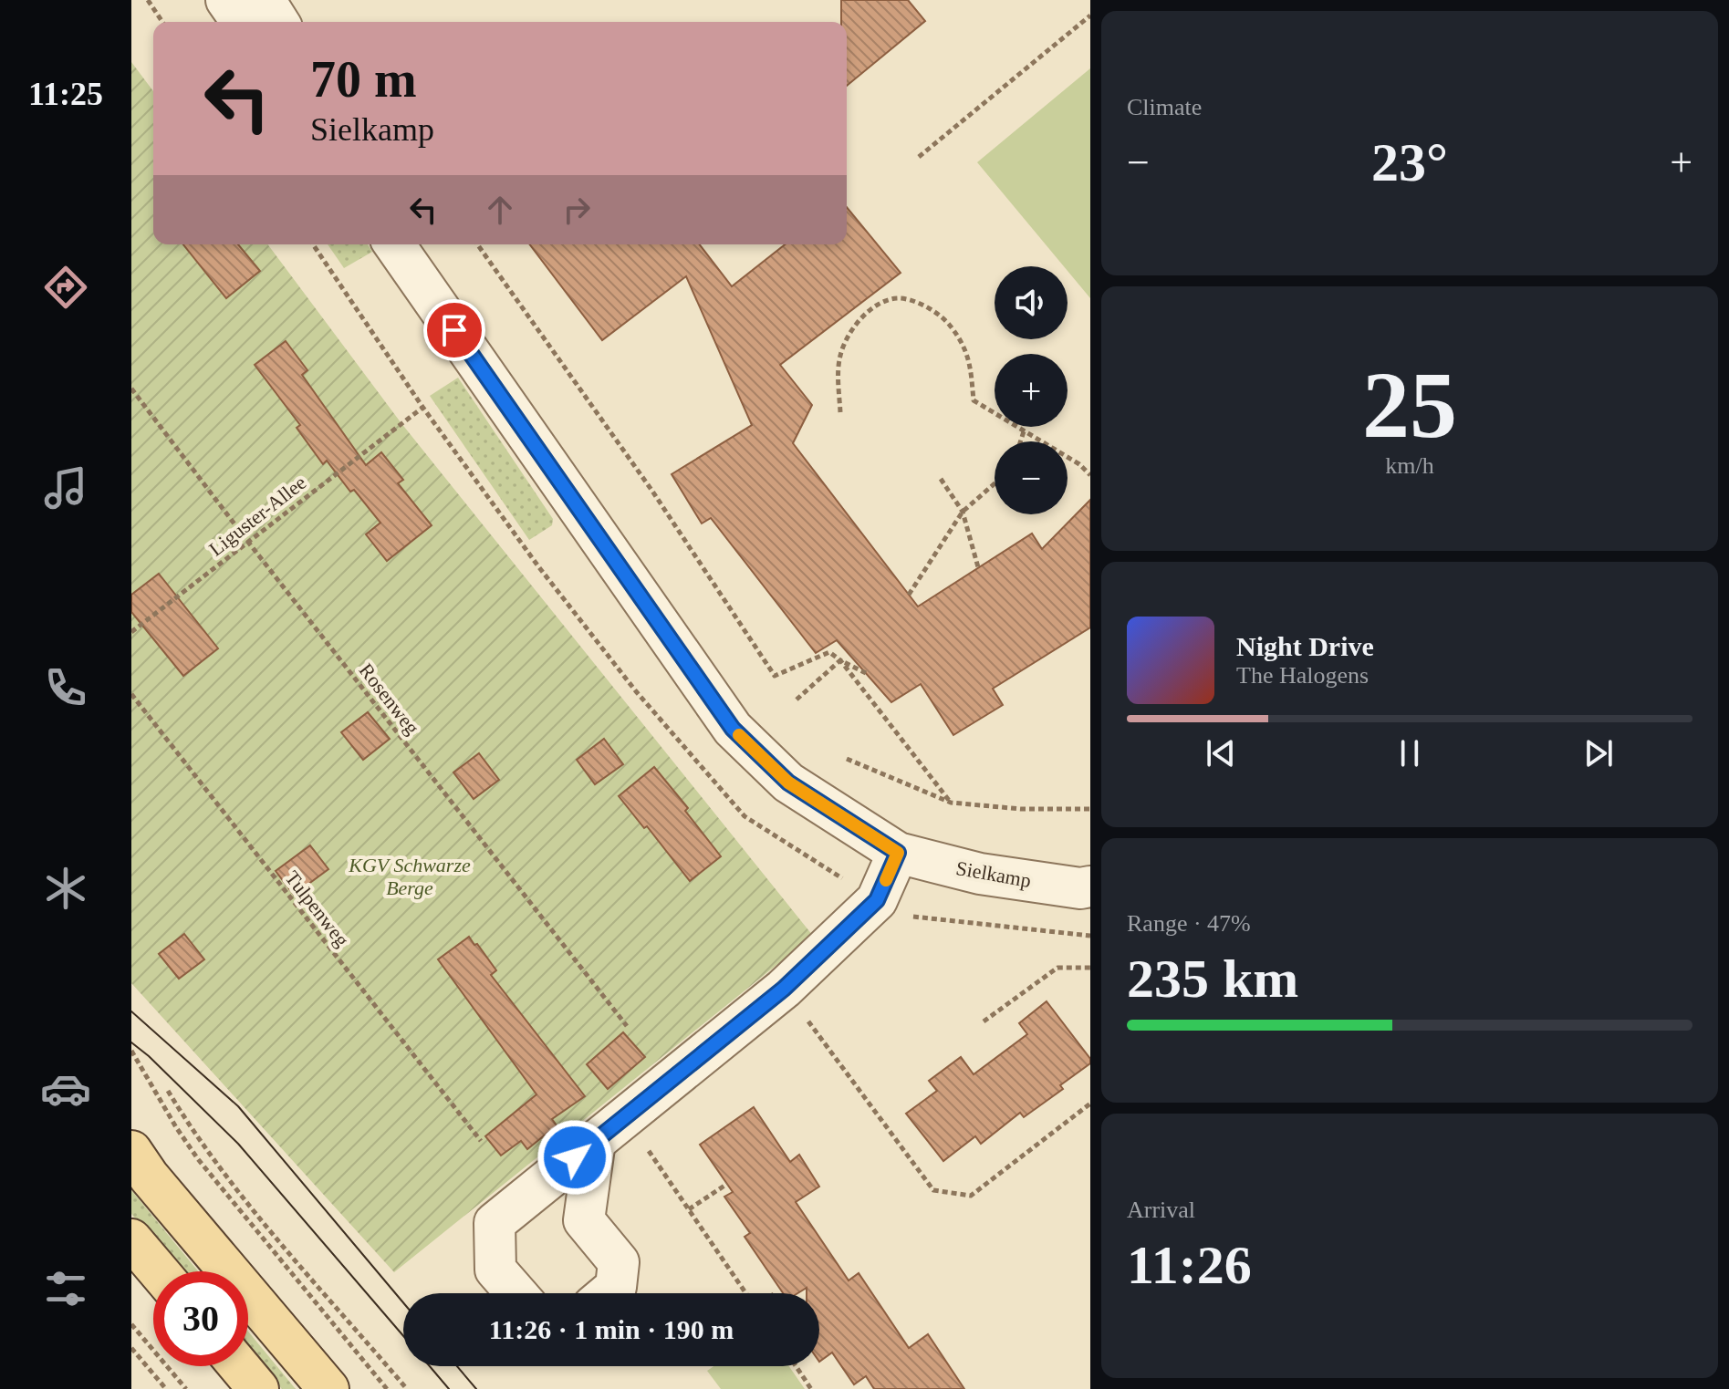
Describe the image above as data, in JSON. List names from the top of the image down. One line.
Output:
{"streets":{"street":["Sielkamp"],"path":["Liguster-Allee","Rosenweg","Tulpenweg"]},"crossings":[["Liguster-Allee","Rosenweg"]],"parks":["KGV Schwarze Berge"],"page":{"tabs":"11:25","tile":["Climate",["25","km/h"],["Range · 47%","235 km"],["Arrival","11:26"]],"turn":["70 m","Sielkamp"],"heat":["−","23°","+"],"map_buttons":["+","−"],"song":["Night Drive","The Halogens"],"limit":"30","trip":"11:26 · 1 min · 190 m"}}
